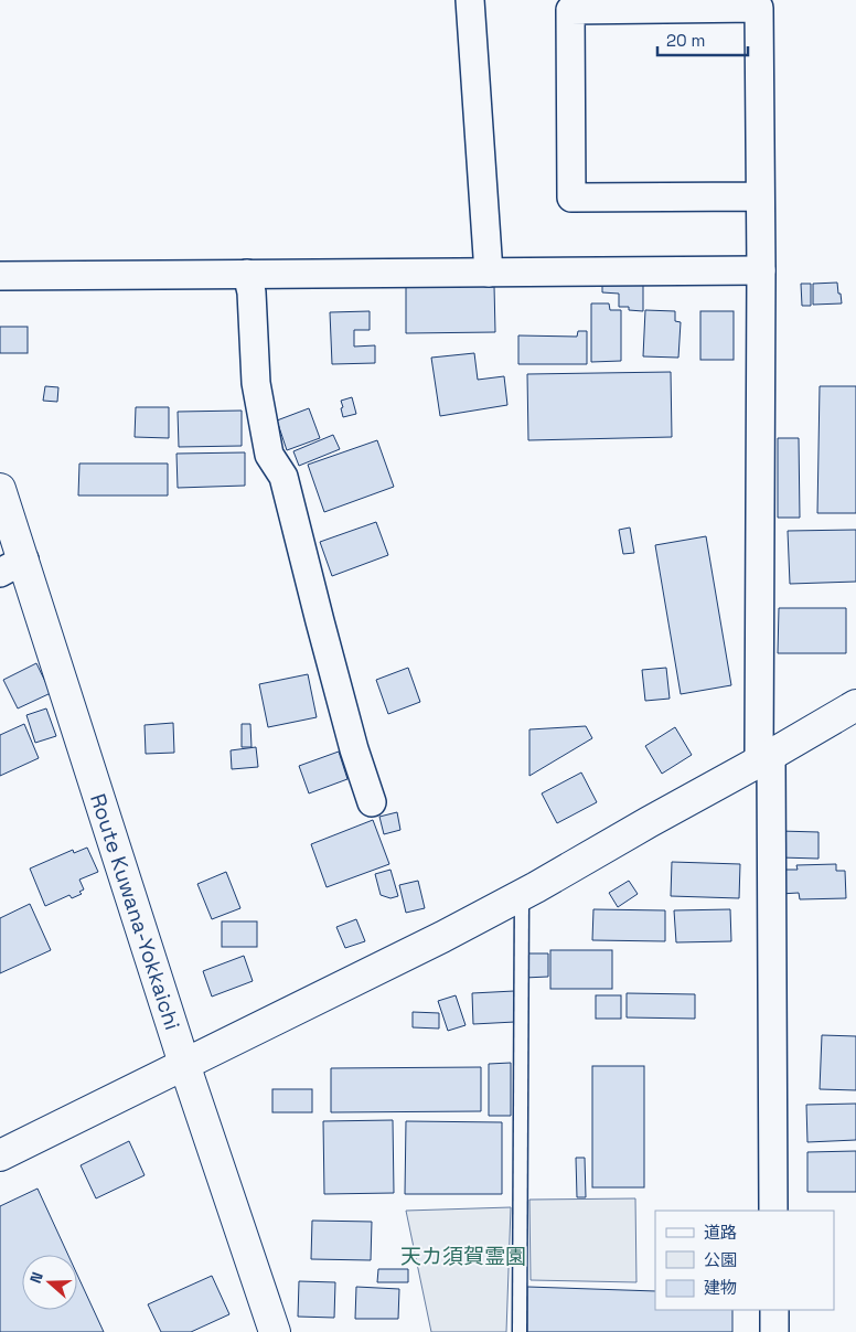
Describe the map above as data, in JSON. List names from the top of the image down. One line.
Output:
{"streets":{"street":["Route Kuwana-Yokkaichi"]},"parks":["天カ須賀霊園"],"legend":["道路","公園","建物"],"scale_bar":"20 m","north":"left"}
